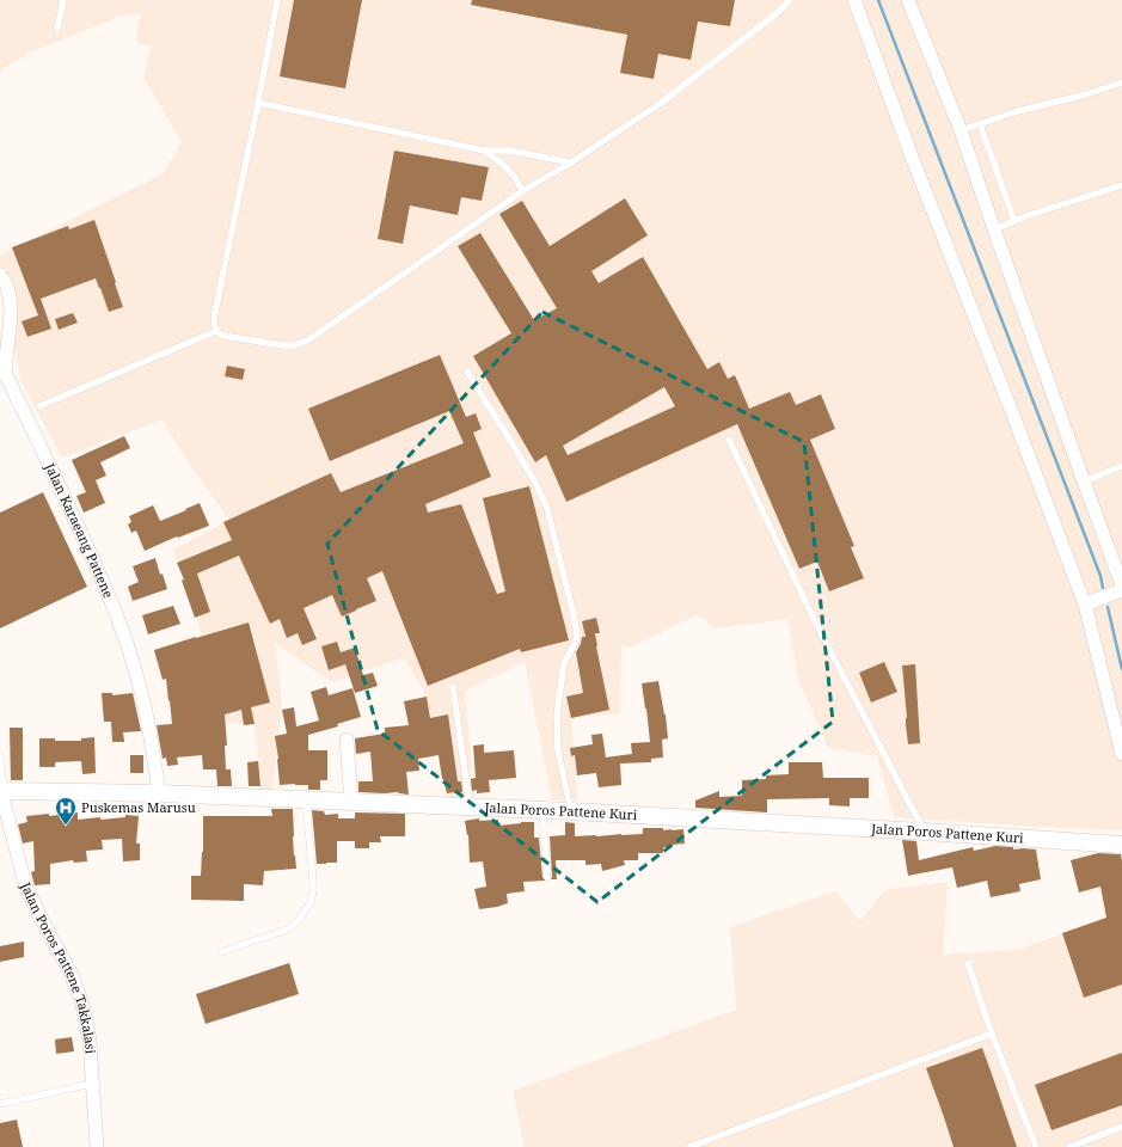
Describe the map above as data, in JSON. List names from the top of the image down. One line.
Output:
{"streets":{"street":["Jalan Karaeang Pattene","Jalan Poros Pattene Kuri","Jalan Poros Pattene Takkalasi"]},"crossings":[["Jalan Karaeang Pattene","Jalan Poros Pattene Kuri"],["Jalan Poros Pattene Kuri","Jalan Poros Pattene Takkalasi"]],"places":{"hospital":["Puskemas Marusu"]}}
